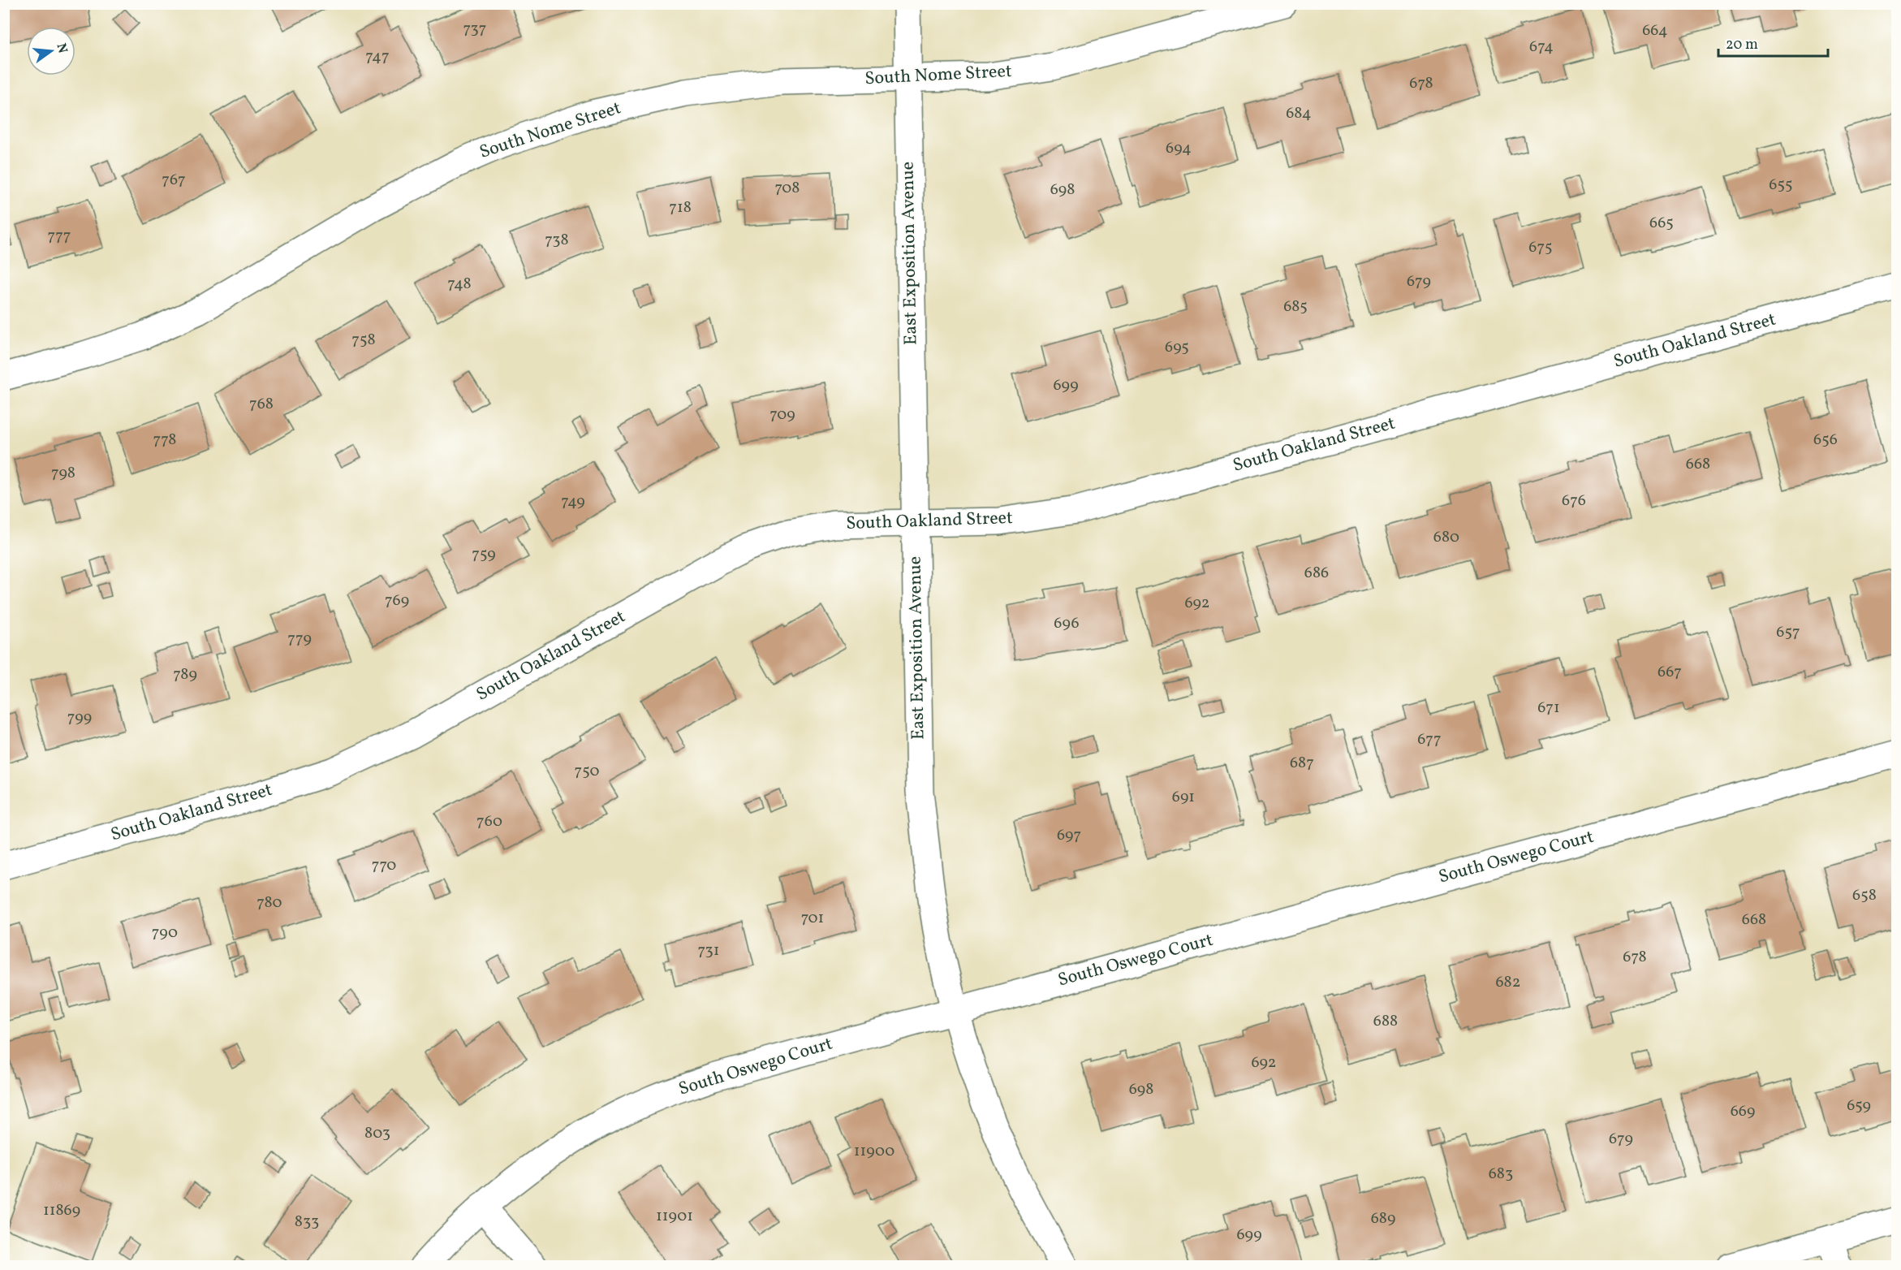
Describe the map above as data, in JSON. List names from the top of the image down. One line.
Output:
{"streets":{"street":["South Nome Street","East Exposition Avenue","South Oakland Street","South Oswego Court"]},"crossings":[["South Nome Street","East Exposition Avenue"],["East Exposition Avenue","South Oakland Street"],["East Exposition Avenue","South Oswego Court"]],"house_numbers":["737","664","674","747","678","684","694","767","655","708","698","718","665","777","738","675","679","748","685","758","695","699","768","709","778","656","668","798","676","749","680","759","686","769","692","696","657","779","667","789","671","799","677","687","750","691","760","697","770","658","780","701","668","790","731","678","682","688","692","698","659","669","803","679","11900","683","11869","11901","689","833","699"],"scale_bar":"20 m","north":"right"}
